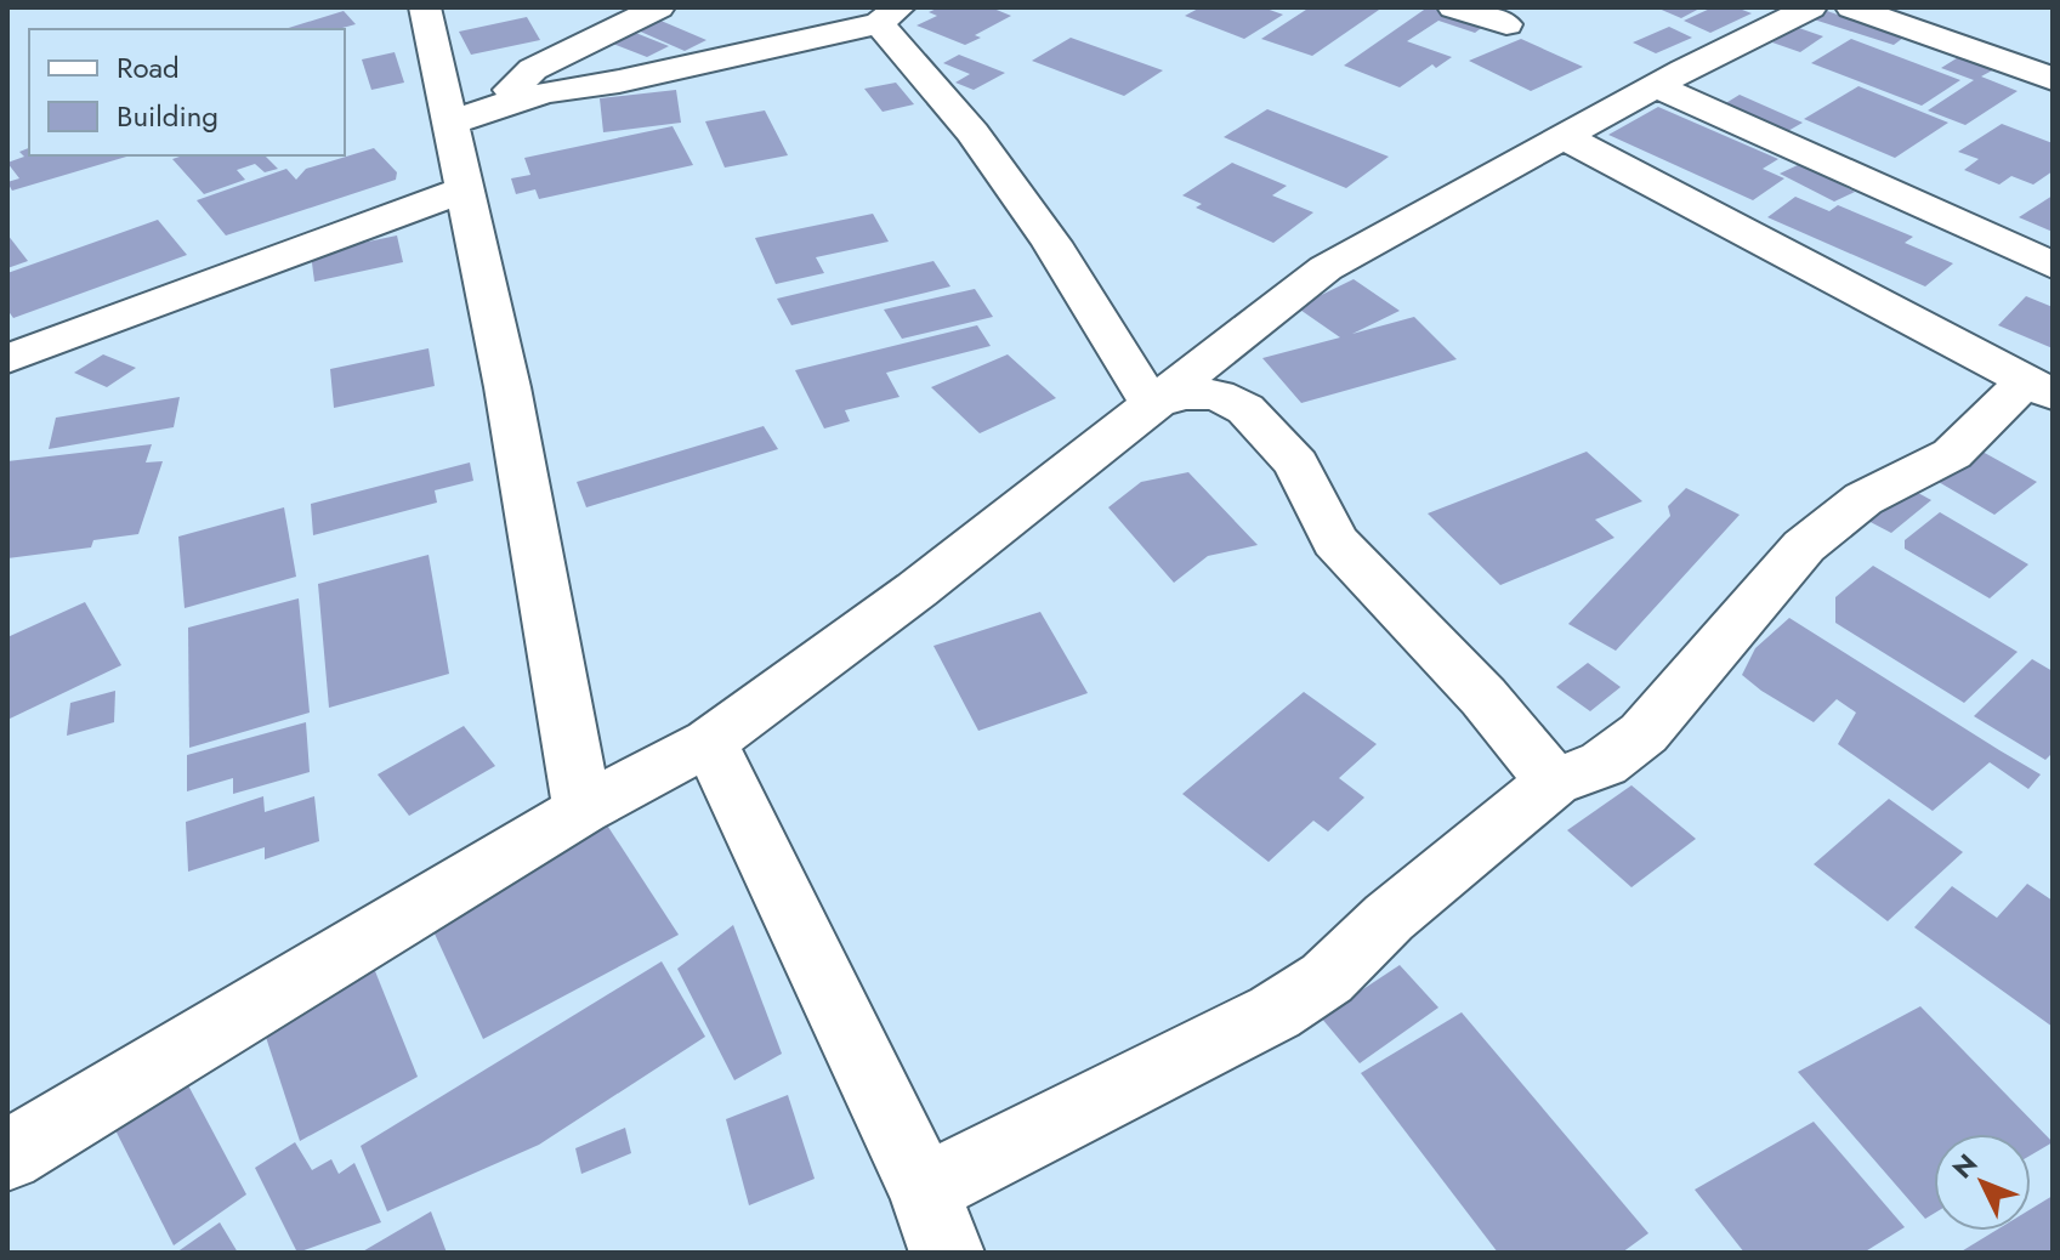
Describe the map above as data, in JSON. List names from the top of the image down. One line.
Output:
{"legend":["Road","Building"],"north":"top left"}
